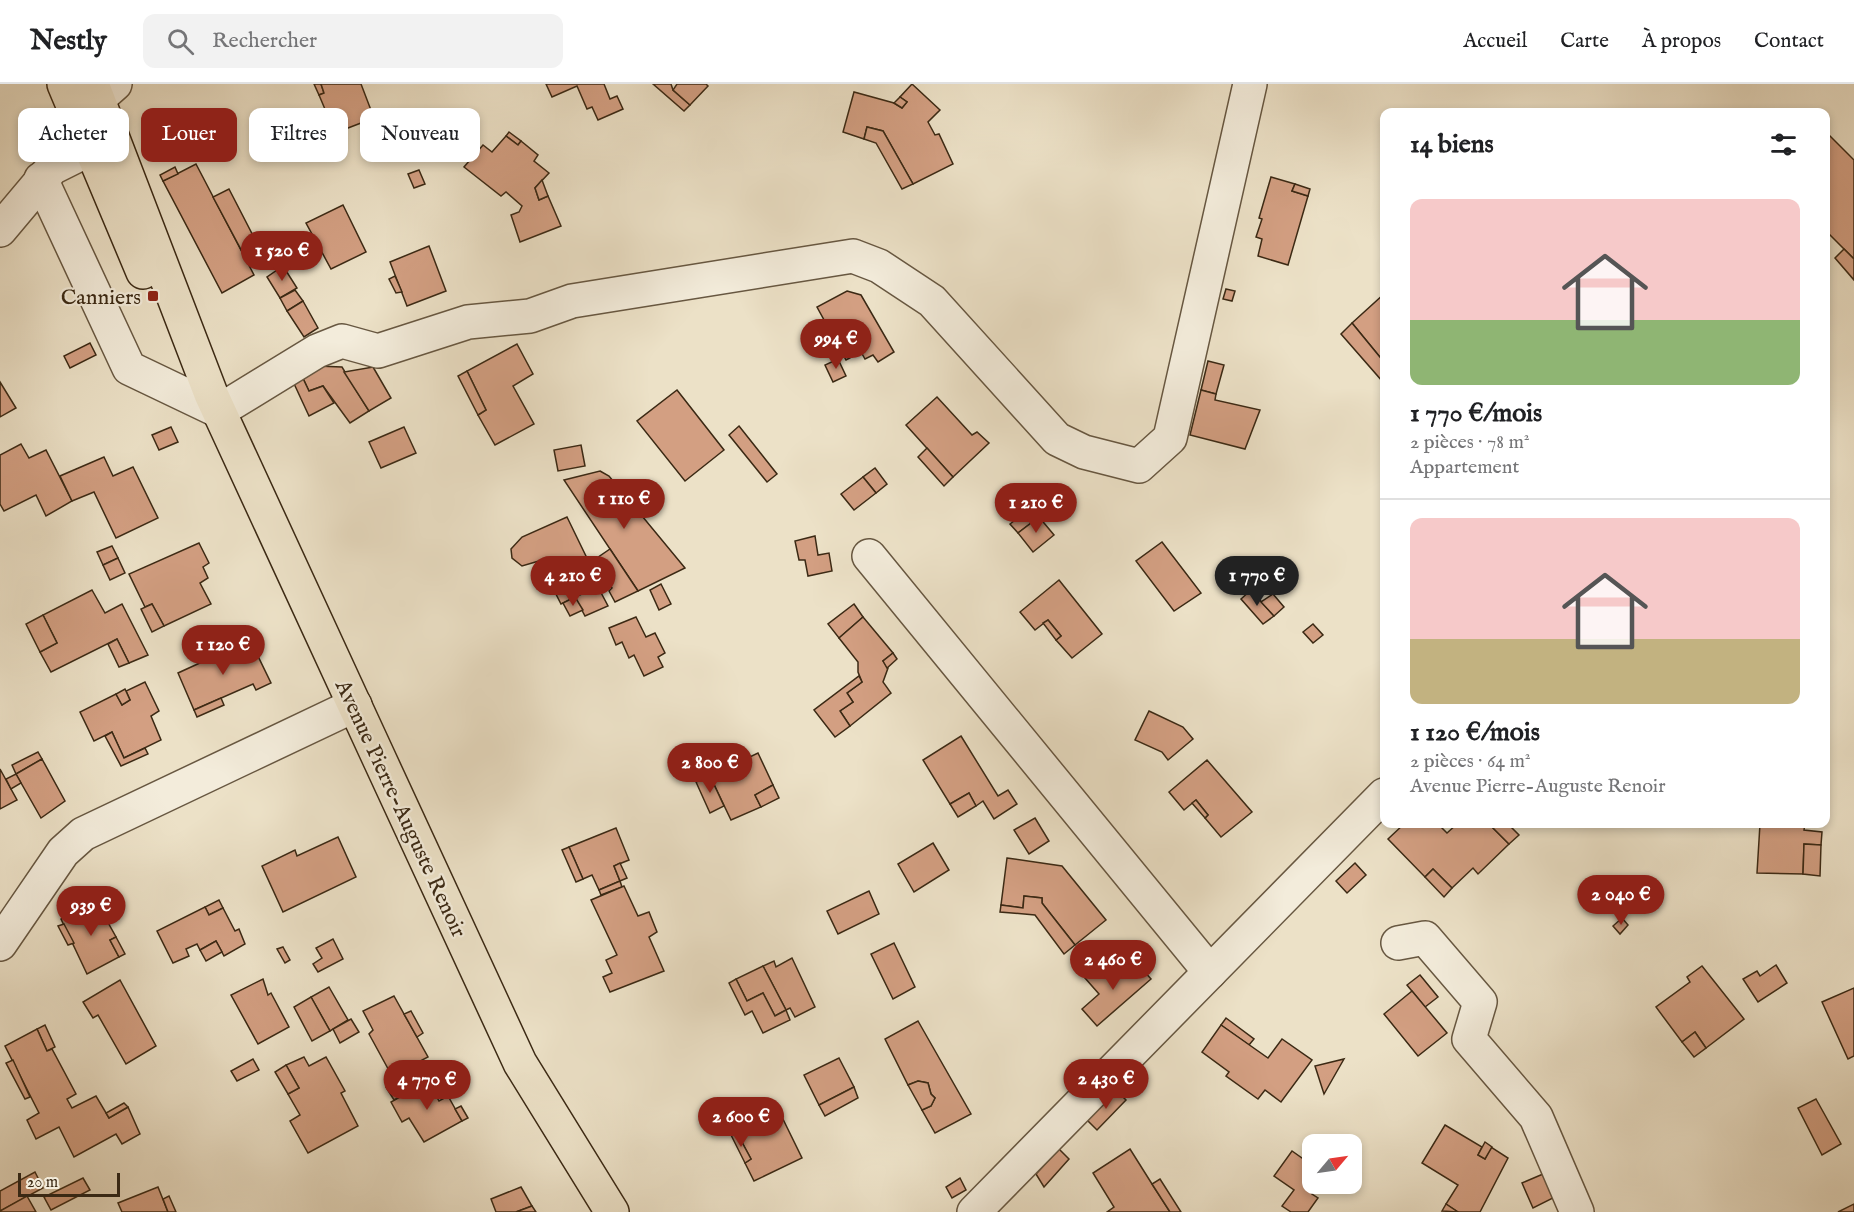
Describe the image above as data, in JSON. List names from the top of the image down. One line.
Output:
{"streets":{"main road":["Avenue Pierre-Auguste Renoir"]},"places":{"transit":["Canniers"]},"scale_bar":"20 m","north":"top right","page":{"header":"Nestly","search":"Rechercher","nav":["Accueil","Carte","À propos","Contact"],"chip":["Acheter","Louer","Filtres","Nouveau"],"heading":"14 biens","list":[{"name":"1 770 €/mois","note":"2 pièces · 78 m² · Appartement"},{"name":"1 120 €/mois","note":"2 pièces · 64 m² · Avenue Pierre-Auguste Renoir"}],"price":["1 520 €","994 €","1 110 €","1 210 €","4 210 €","1 770 €","1 120 €","2 800 €","2 040 €","939 €","2 460 €","2 430 €","4 770 €","2 600 €"],"scale":"20 m"}}
